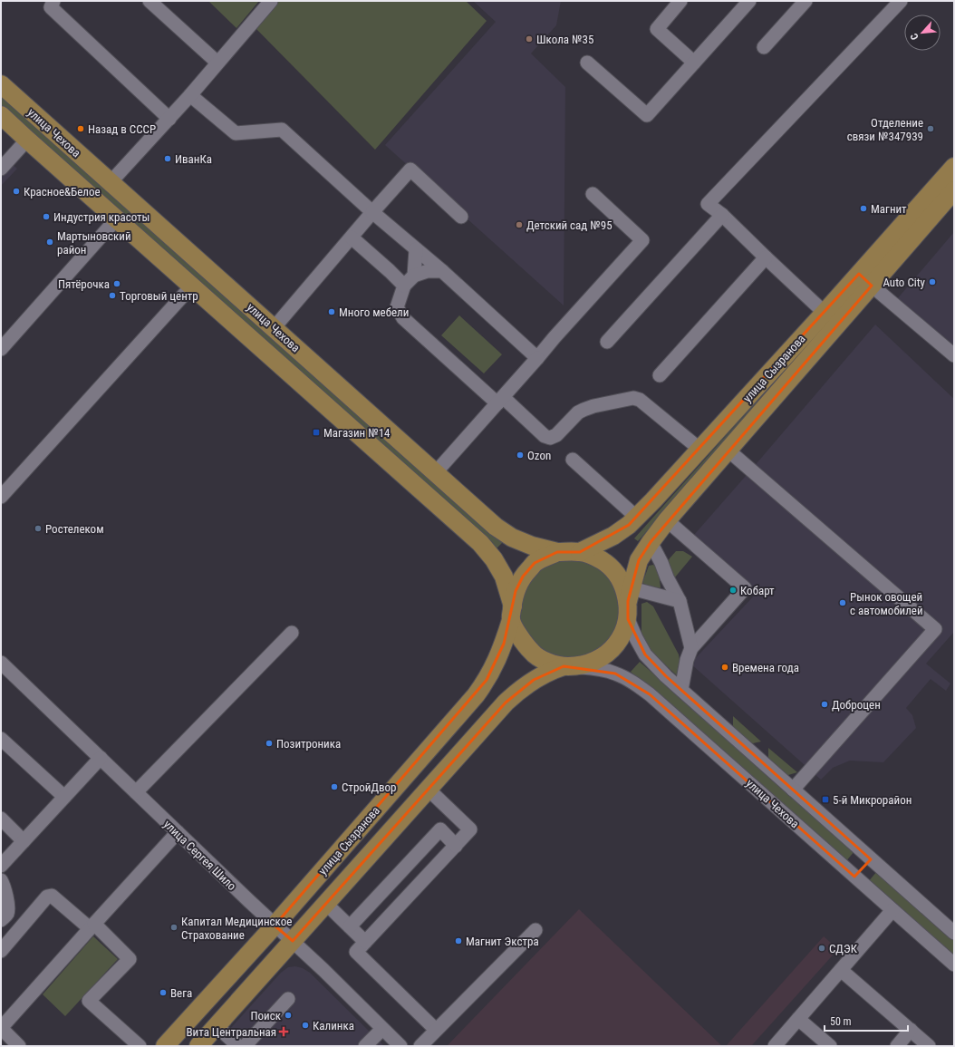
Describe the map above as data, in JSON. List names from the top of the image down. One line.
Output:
{"streets":{"main road":["улица Чехова","улица Сызранова"],"street":["улица Сергея Шило"]},"crossings":[["улица Чехова","улица Сызранова"],["улица Сызранова","улица Сергея Шило"]],"places":{"other":["Школа №35","Назад в СССР","Отделение связи №347939","ИванКа","Красное&Белое","Магнит","Индустрия красоты","Детский сад №95","Мартыновский район","Auto City","Пятёрочка","Торговый центр","Много мебели","Ozon","Ростелеком","Кобарт","Рынок овощей с автомобилей","Времена года","Доброцен","Позитроника","СтройДвор","Капитал Медицинское Страхование","Магнит Экстра","СДЭК","Вега","Поиск","Калинка"],"transit":["Магазин №14","5-й Микрорайон"],"health":["Вита Центральная"]},"scale_bar":"50 m","north":"bottom left"}
